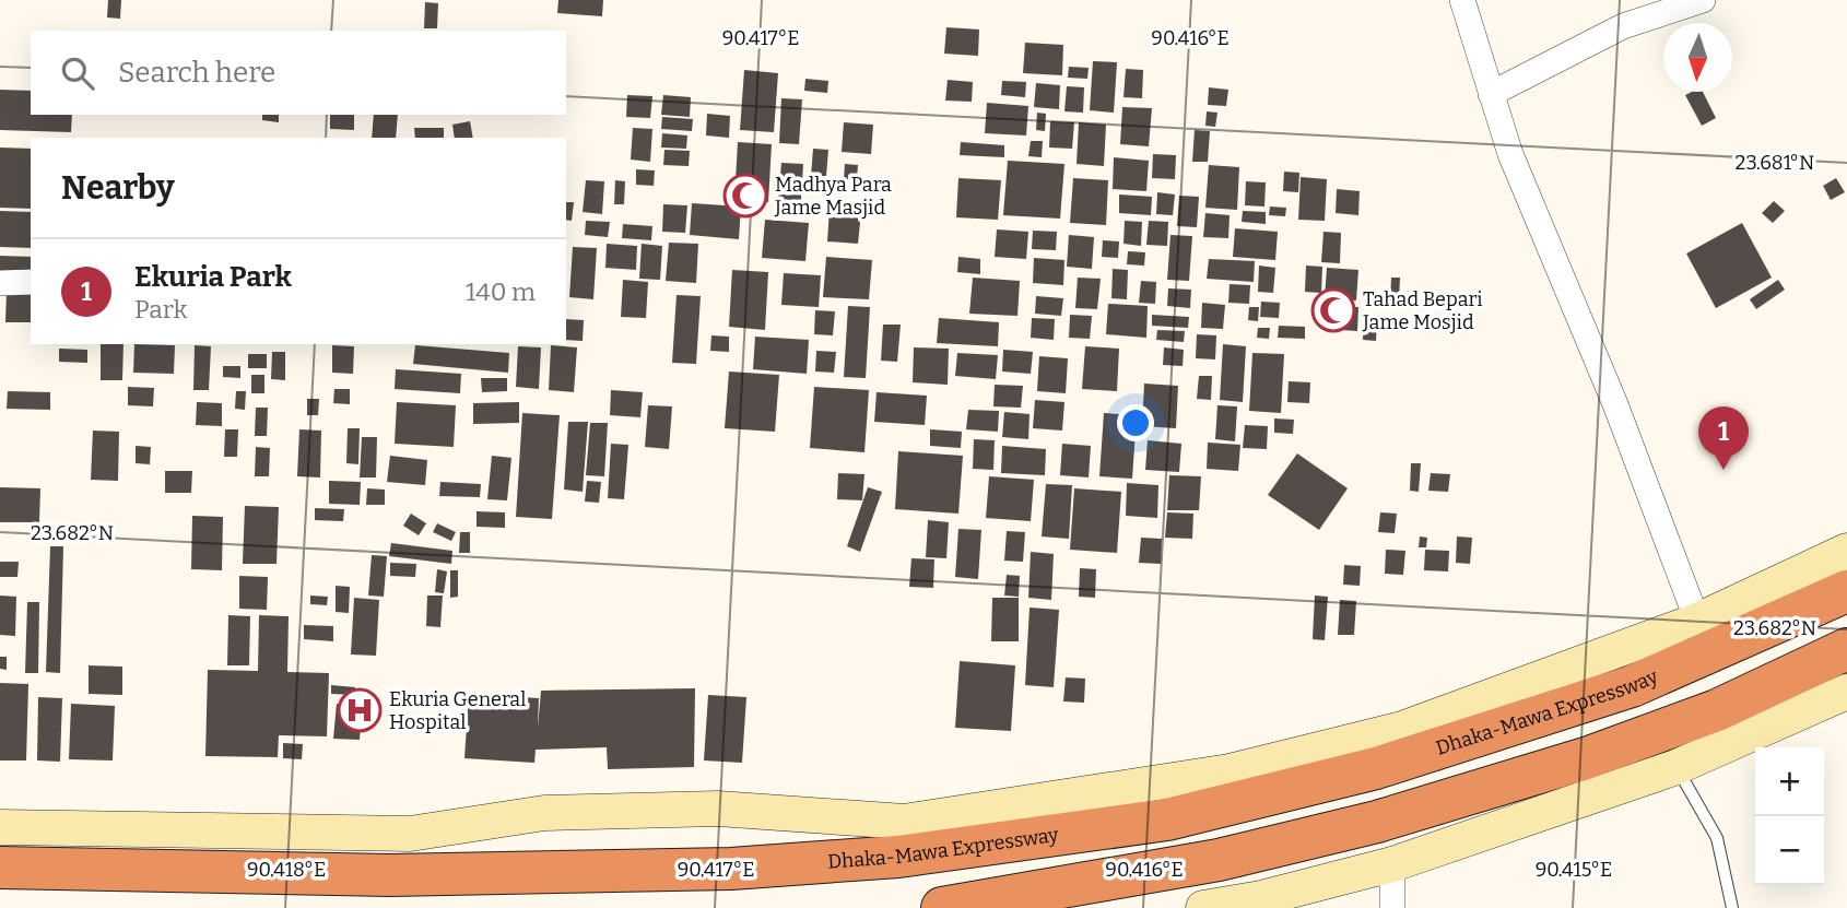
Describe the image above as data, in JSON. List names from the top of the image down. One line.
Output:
{"streets":{"highway":["Dhaka-Mawa Expressway"]},"places":{"mosque":["Madhya Para Jame Masjid","Tahad Bepari Jame Mosjid"],"hospital":["Ekuria General Hospital"]},"north":"bottom","page":{"search":"Search here","heading":"Nearby","list":[{"mark":"1","name":"Ekuria Park","note":"Park","value":"140 m"}],"pins":"1","map_buttons":["+","−"]},"coordinates":["90.417°E","90.416°E","23.681°N","23.682°N","90.418°E","90.415°E"]}
